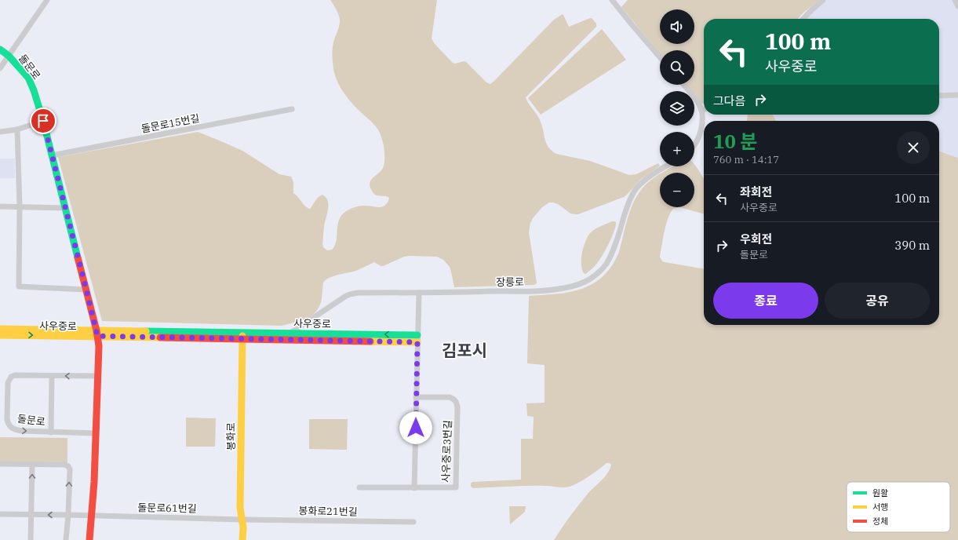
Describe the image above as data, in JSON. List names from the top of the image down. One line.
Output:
{"streets":{"street":["돌문로","돌문로15번길","장릉로","사우중로","봉화로","사우중로3번길","돌문로61번길","봉화로21번길"]},"crossings":[["돌문로","돌문로15번길"],["돌문로","사우중로"],["돌문로","돌문로61번길"],["장릉로","사우중로"],["사우중로","봉화로"],["봉화로","돌문로61번길"],["봉화로","봉화로21번길"],["돌문로61번길","봉화로21번길"]],"districts":["김포시"],"legend":["원활","서행","정체"],"page":{"map_buttons":["+","−"],"turn":["100 m","사우중로"],"then":"그다음","heading":["10 분","760 m · 14:17"],"list":[{"name":"좌회전","note":"사우중로","value":"100 m"},{"name":"우회전","note":"돌문로","value":"390 m"}],"buttons":["종료","공유"]}}
